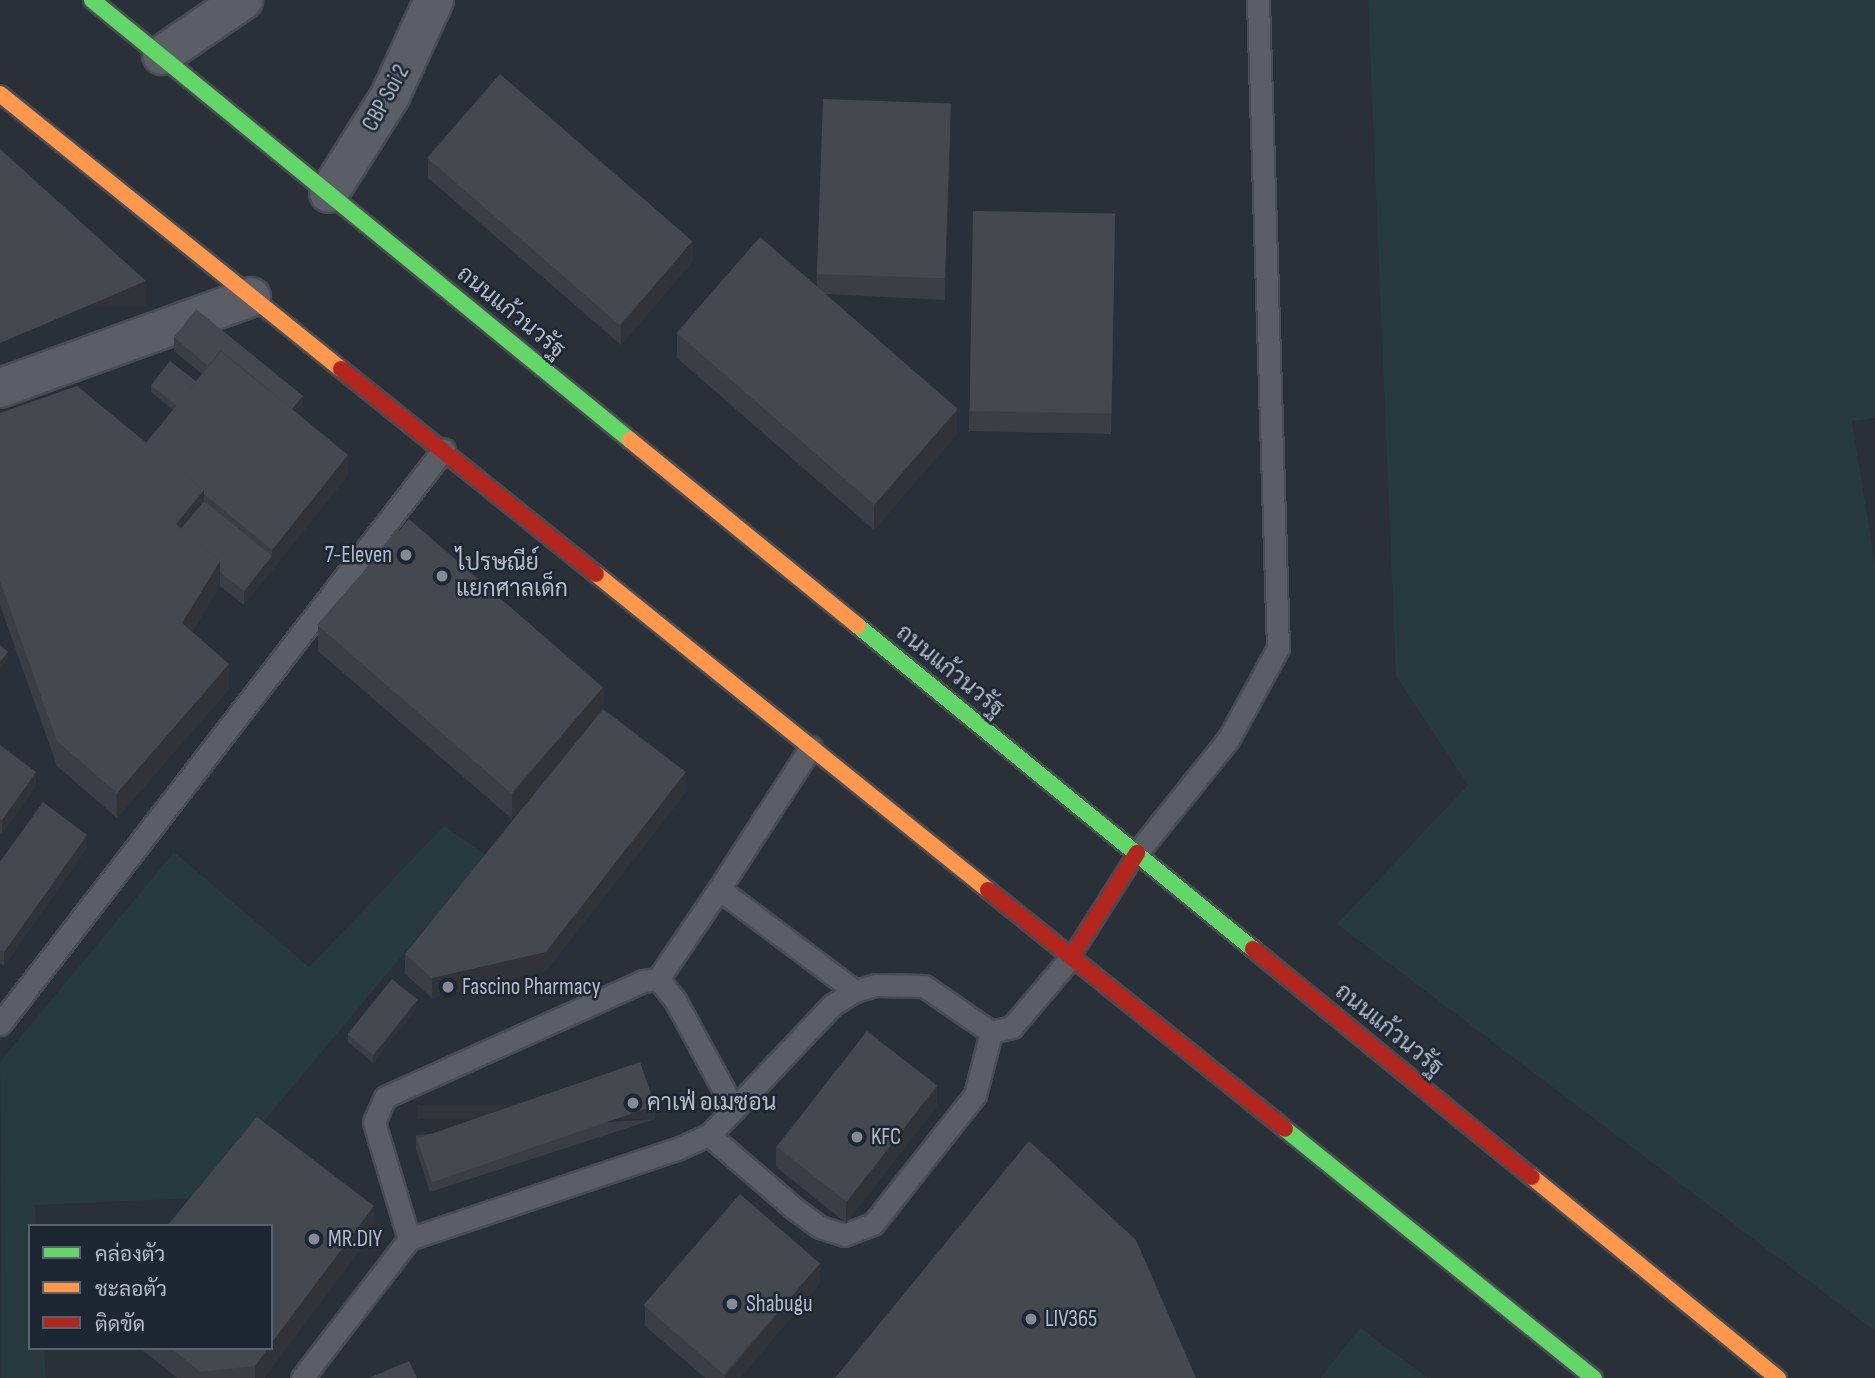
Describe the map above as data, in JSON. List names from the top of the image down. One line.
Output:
{"streets":{"main road":["ถนนแก้วนวรัฐ"],"street":["CBP Soi 2"]},"crossings":[["CBP Soi 2","ถนนแก้วนวรัฐ"]],"places":["7-Eleven","ไปรษณีย์ แยกศาลเด็ก","Fascino Pharmacy","คาเฟ่ อเมซอน","KFC","MR.DIY","Shabugu","LIV365"],"legend":["คล่องตัว","ชะลอตัว","ติดขัด"]}
